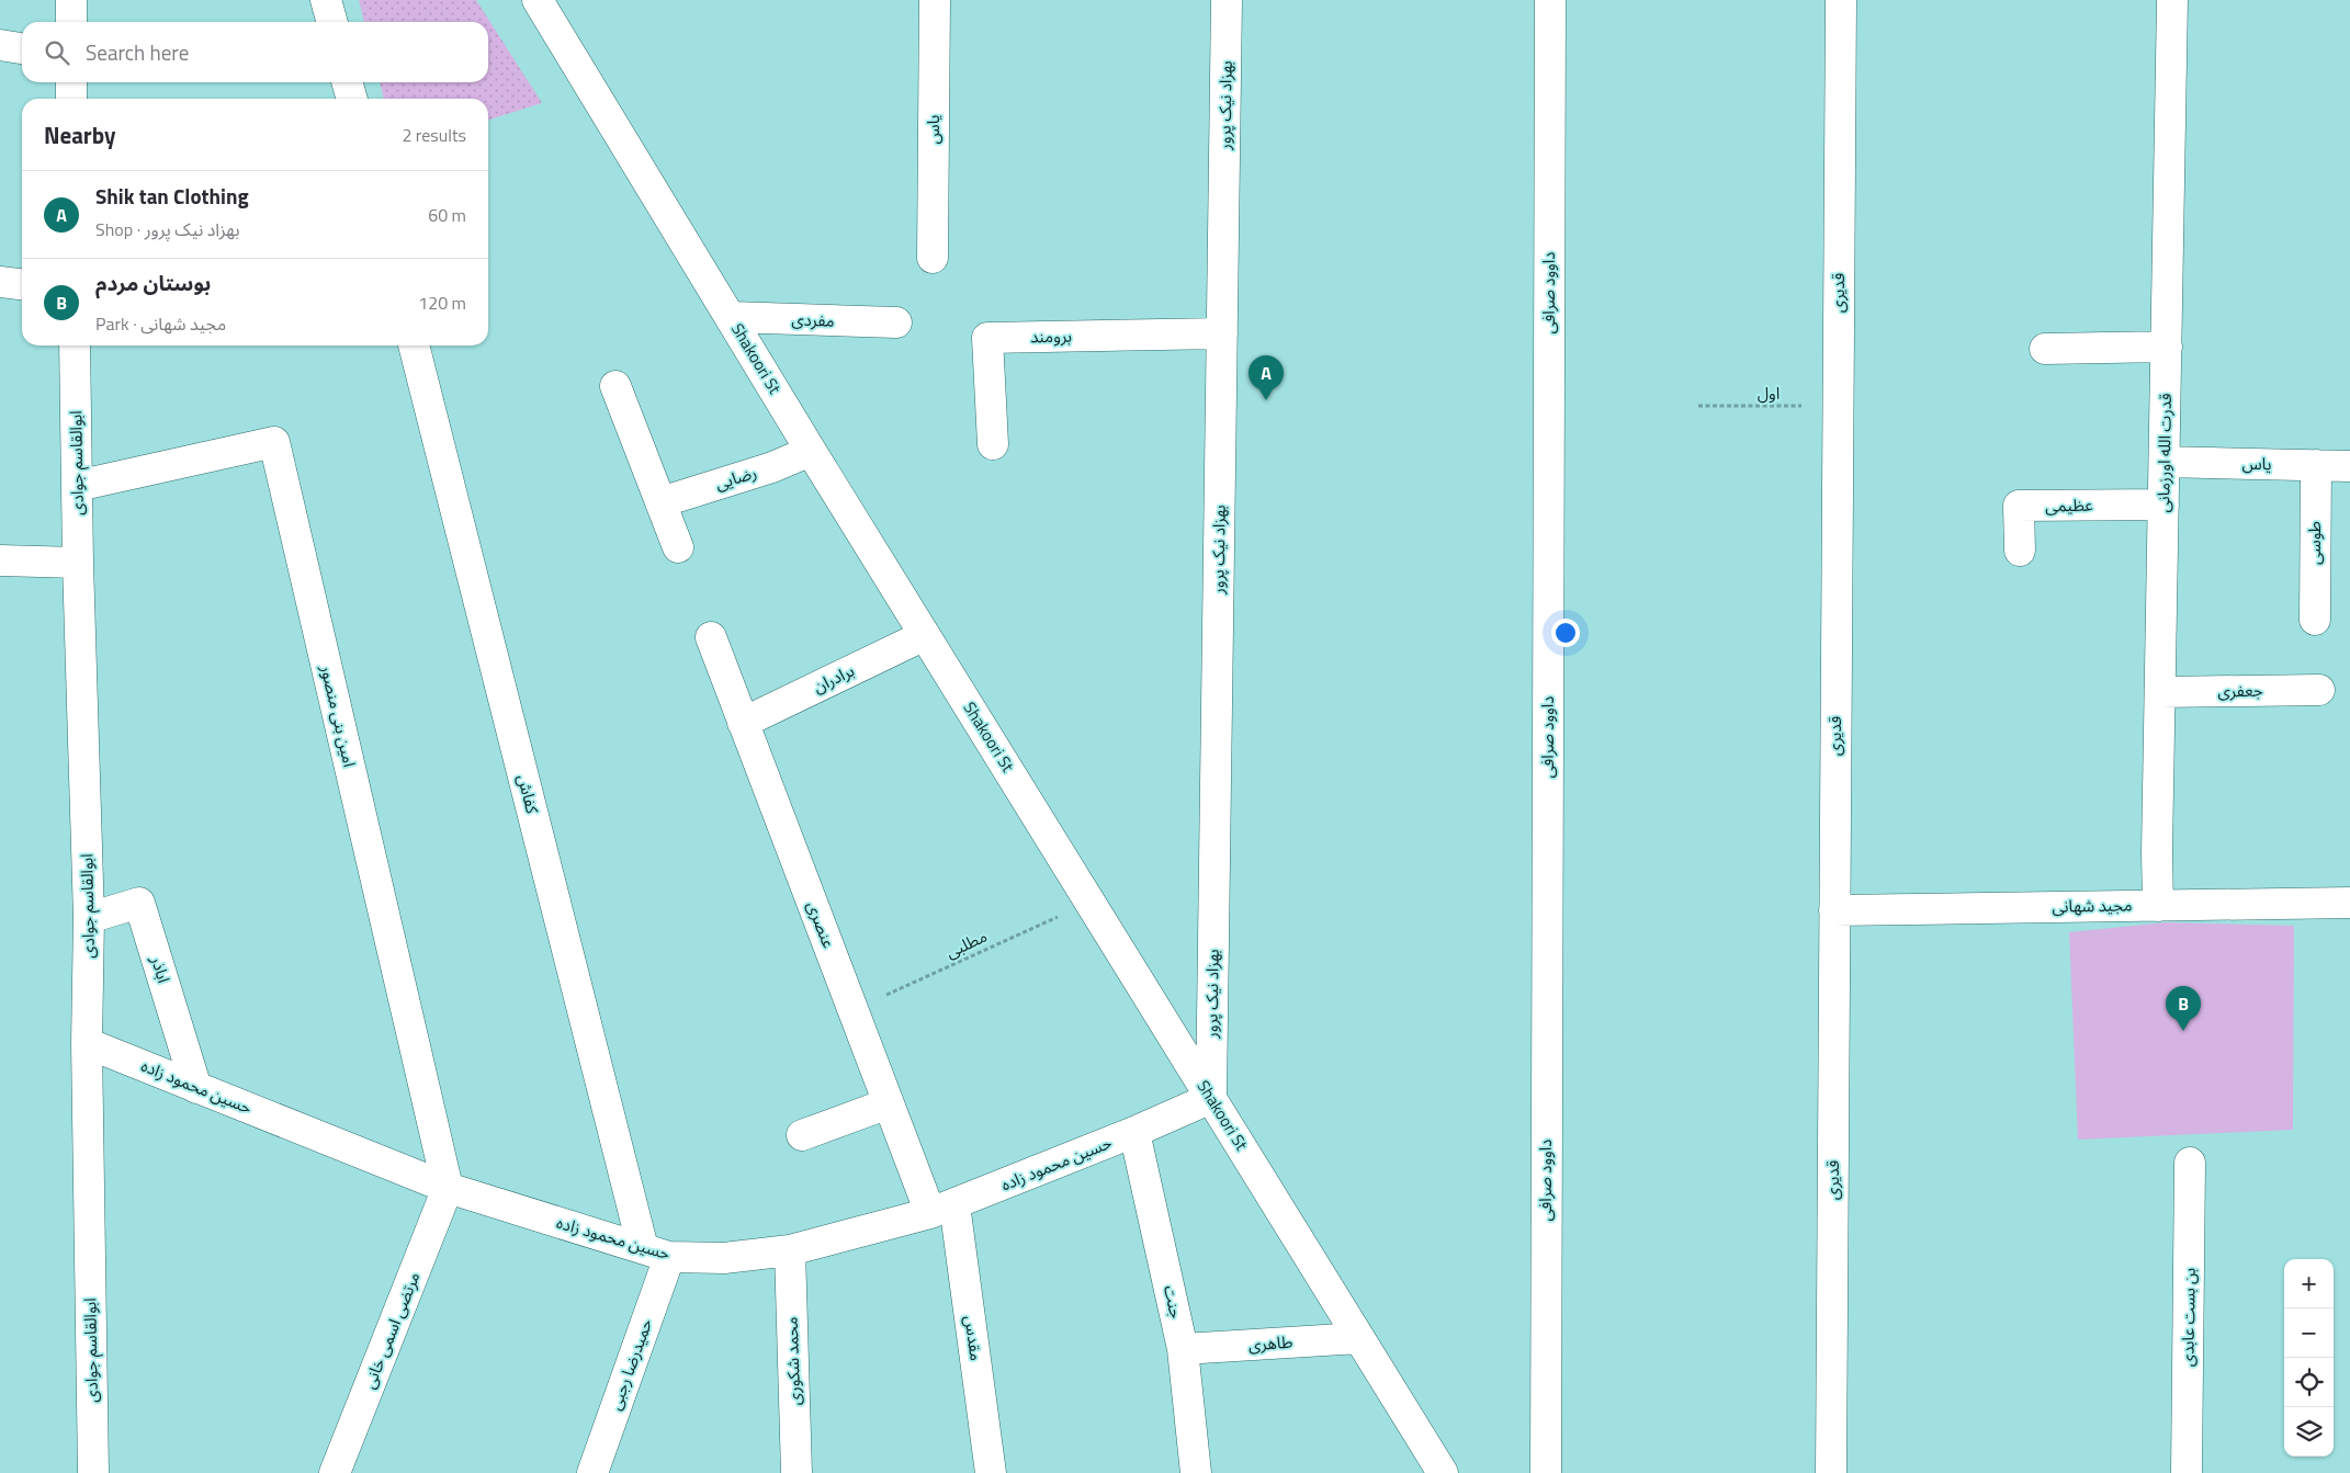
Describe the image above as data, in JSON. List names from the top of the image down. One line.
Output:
{"streets":{"street":["بهزاد نیک پرور","یاس","داوود صرافی","قدیری","مفردی","برومند","Shakoori St","قدرت الله اورزمانی","ابوالقاسم جوادی","رضایی","عظیمی","طوسی","برادران","جعفری","امین بنی منصور","کفاش","مجید شهانی","عنصری","اباذر","حسین محمود زاده","جنت","بن بست عابدی","مرتضی اسمی خانی","مقدس","طاهری","محمد شکوری","حمیدرضا رجبی"],"path":["اول","مطلبی"]},"crossings":[["بهزاد نیک پرور","برومند"],["بهزاد نیک پرور","Shakoori St"],["بهزاد نیک پرور","حسین محمود زاده"],["یاس","قدرت الله اورزمانی"],["یاس","طوسی"],["قدیری","اول"],["قدیری","مجید شهانی"],["مفردی","Shakoori St"],["Shakoori St","رضایی"],["Shakoori St","برادران"],["Shakoori St","مطلبی"],["Shakoori St","حسین محمود زاده"],["Shakoori St","طاهری"],["قدرت الله اورزمانی","عظیمی"],["قدرت الله اورزمانی","جعفری"],["قدرت الله اورزمانی","مجید شهانی"],["ابوالقاسم جوادی","امین بنی منصور"],["ابوالقاسم جوادی","اباذر"],["ابوالقاسم جوادی","حسین محمود زاده"],["برادران","عنصری"],["امین بنی منصور","حسین محمود زاده"],["امین بنی منصور","مرتضی اسمی خانی"],["کفاش","حسین محمود زاده"],["کفاش","حمیدرضا رجبی"],["عنصری","مطلبی"],["عنصری","حسین محمود زاده"],["عنصری","مقدس"],["اباذر","حسین محمود زاده"],["حسین محمود زاده","جنت"],["حسین محمود زاده","مرتضی اسمی خانی"],["حسین محمود زاده","مقدس"],["حسین محمود زاده","محمد شکوری"],["حسین محمود زاده","حمیدرضا رجبی"],["جنت","طاهری"]],"page":{"search":"Search here","heading":["Nearby","2 results"],"list":[{"mark":"A","name":"Shik tan Clothing","note":"Shop · بهزاد نیک پرور","value":"60 m"},{"mark":"B","name":"بوستان مردم","note":"Park · مجید شهانی","value":"120 m"}],"pins":["A","B"],"map_buttons":["+","−"]}}
